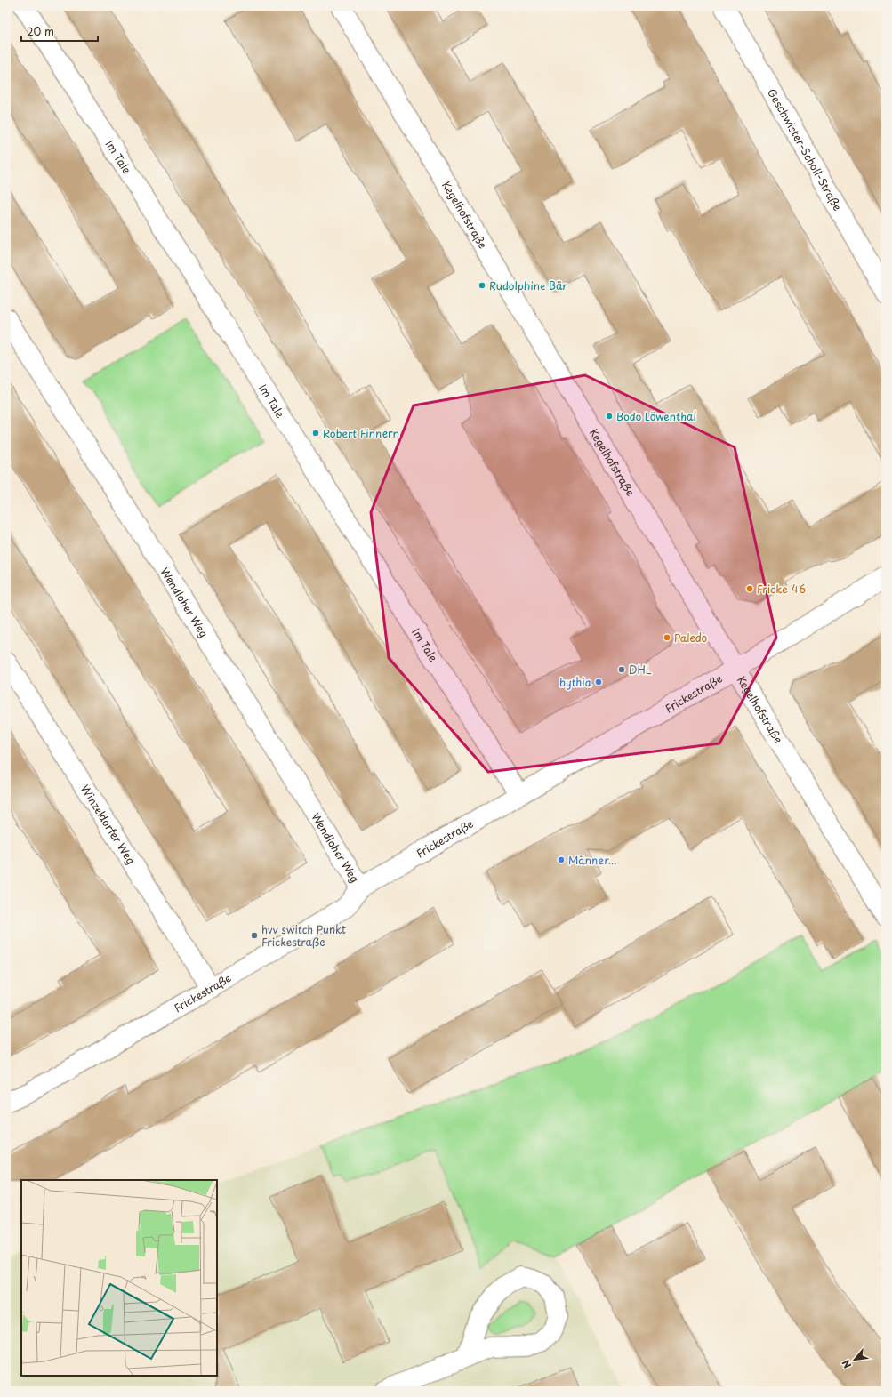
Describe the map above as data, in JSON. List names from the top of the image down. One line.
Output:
{"streets":{"street":["Geschwister-Scholl-Straße","Im Tale","Kegelhofstraße","Wendloher Weg","Frickestraße","Winzeldorfer Weg"]},"crossings":[["Im Tale","Frickestraße"],["Kegelhofstraße","Frickestraße"],["Wendloher Weg","Frickestraße"],["Frickestraße","Winzeldorfer Weg"]],"places":["Rudolphine Bär","Bodo Löwenthal","Robert Finnern","Fricke 46","Paledo","DHL","bythia","Männer...","hvv switch Punkt Frickestraße"],"scale_bar":"20 m","north":"bottom left"}
